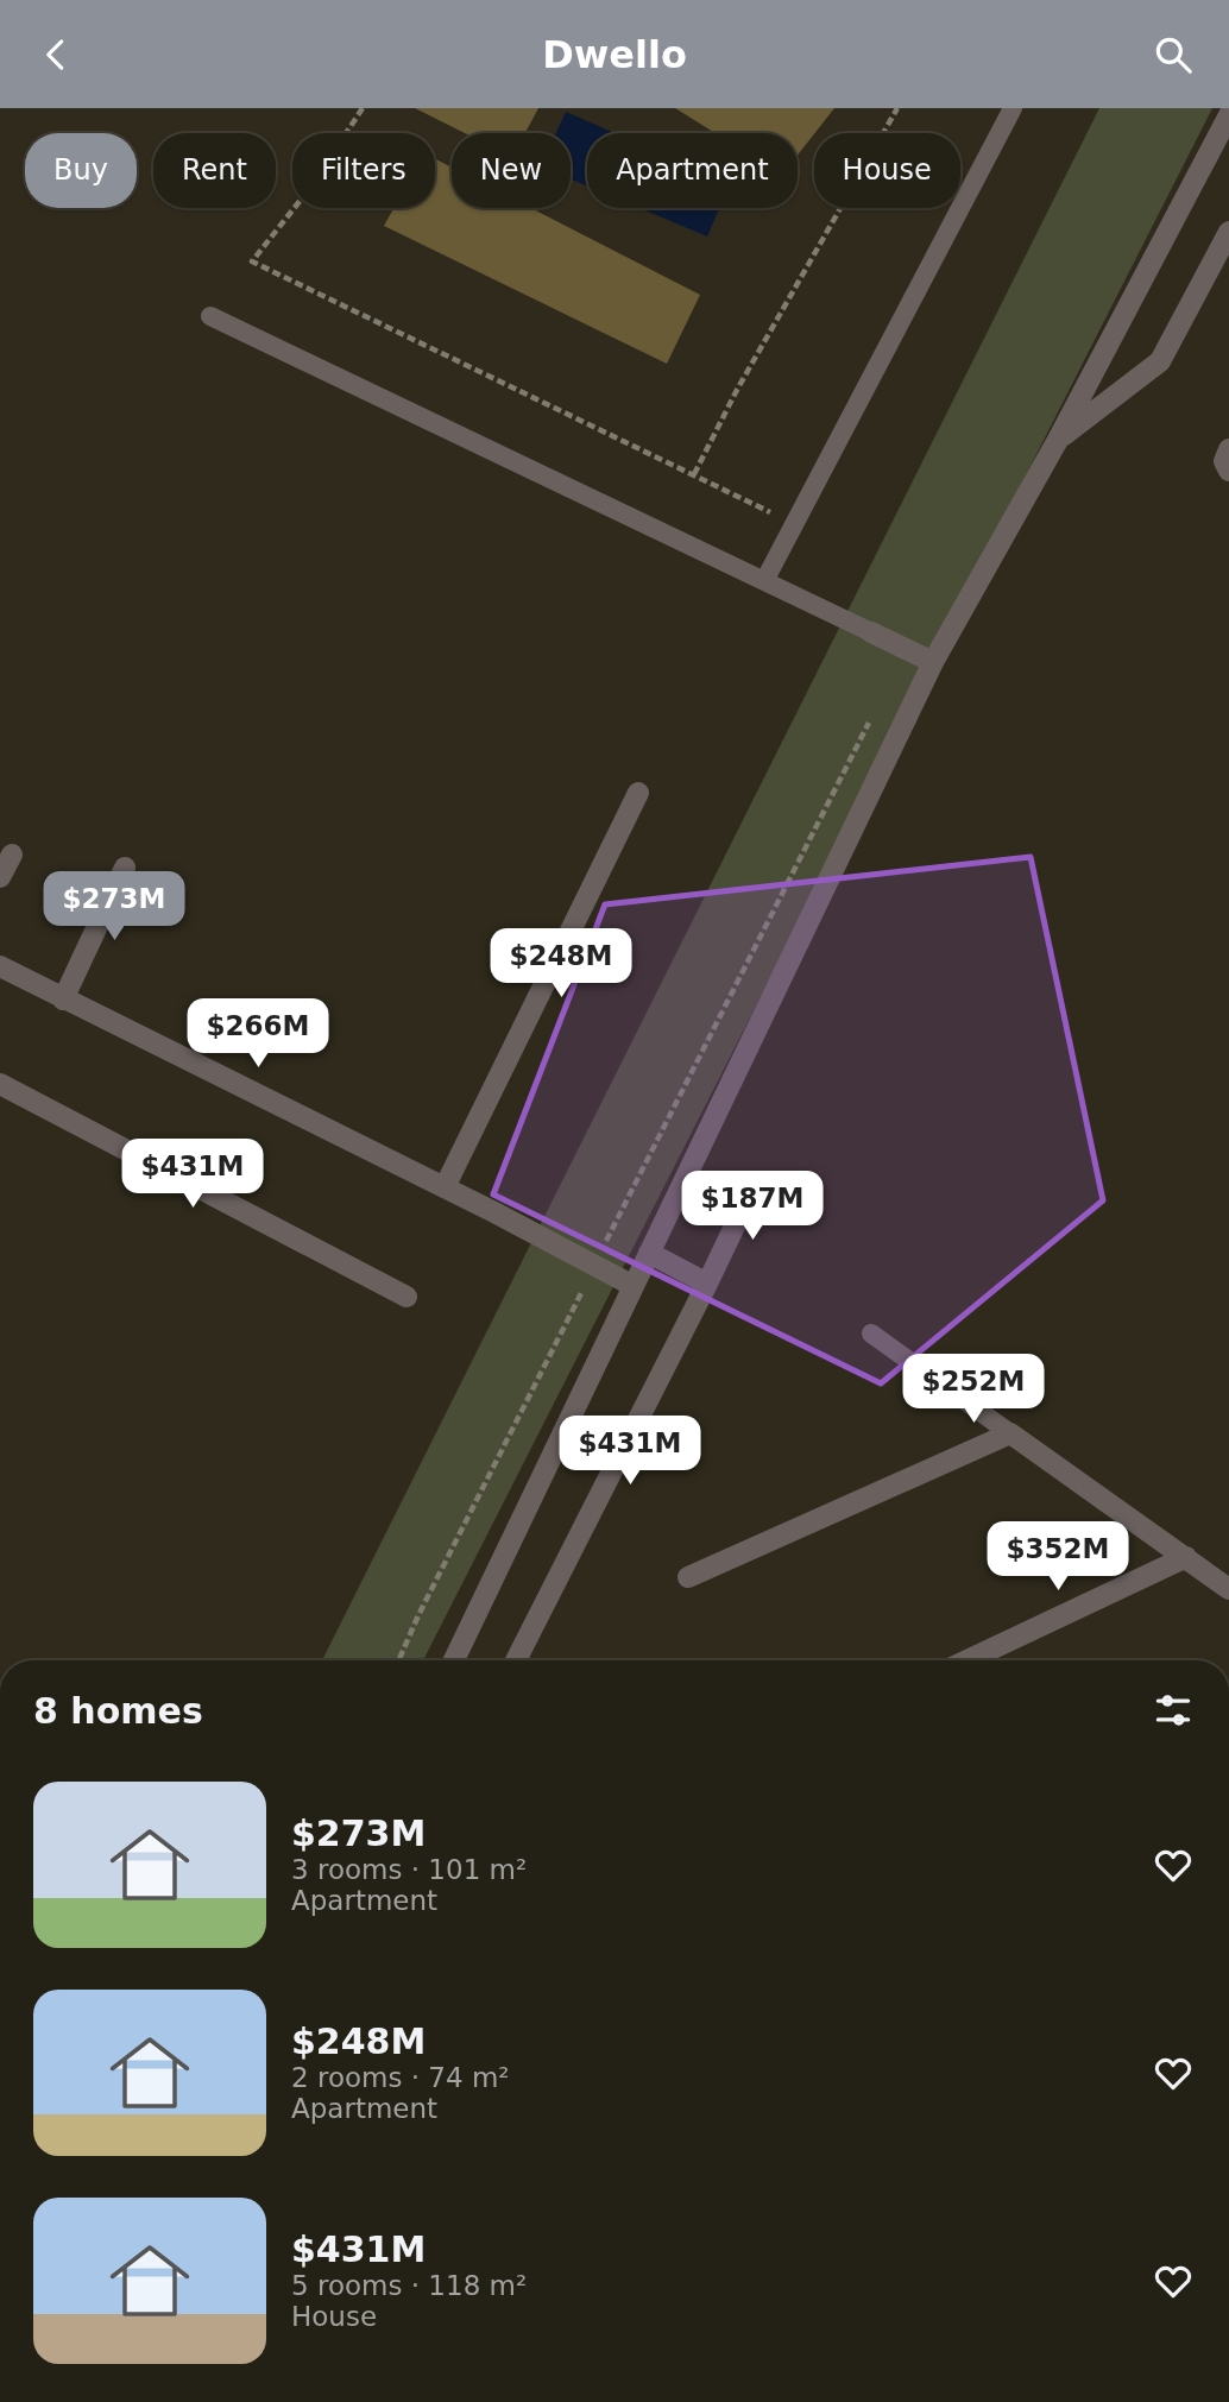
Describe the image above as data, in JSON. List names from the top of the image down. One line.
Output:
{"page":{"header":"Dwello","chip":["Buy","Rent","Filters","New","Apartment","House"],"price":["$273M","$248M","$266M","$431M","$187M","$252M","$431M","$352M"],"heading":"8 homes","list":[{"name":"$273M","note":"3 rooms · 101 m² · Apartment"},{"name":"$248M","note":"2 rooms · 74 m² · Apartment"},{"name":"$431M","note":"5 rooms · 118 m² · House"}]}}
